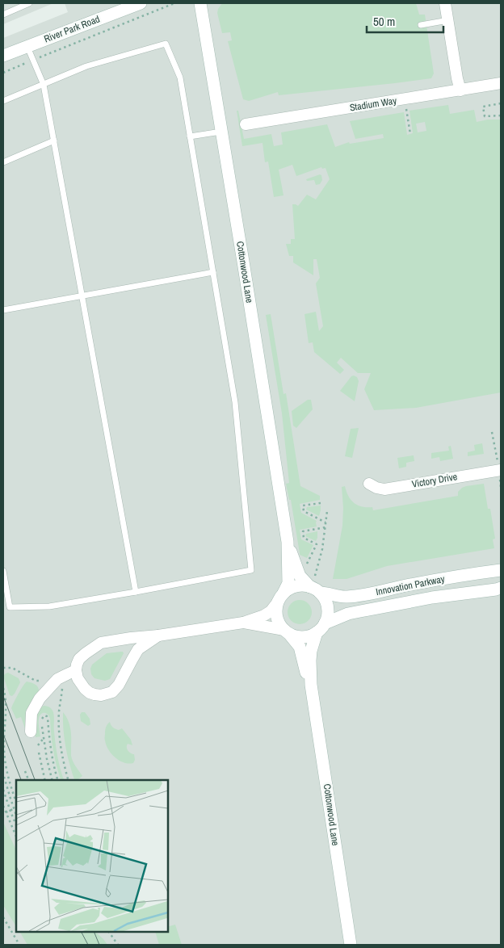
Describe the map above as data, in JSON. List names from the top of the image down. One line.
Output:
{"streets":{"street":["River Park Road","Stadium Way","Cottonwood Lane","Victory Drive","Innovation Parkway"]},"crossings":[["Cottonwood Lane","Innovation Parkway"]],"scale_bar":"50 m"}
